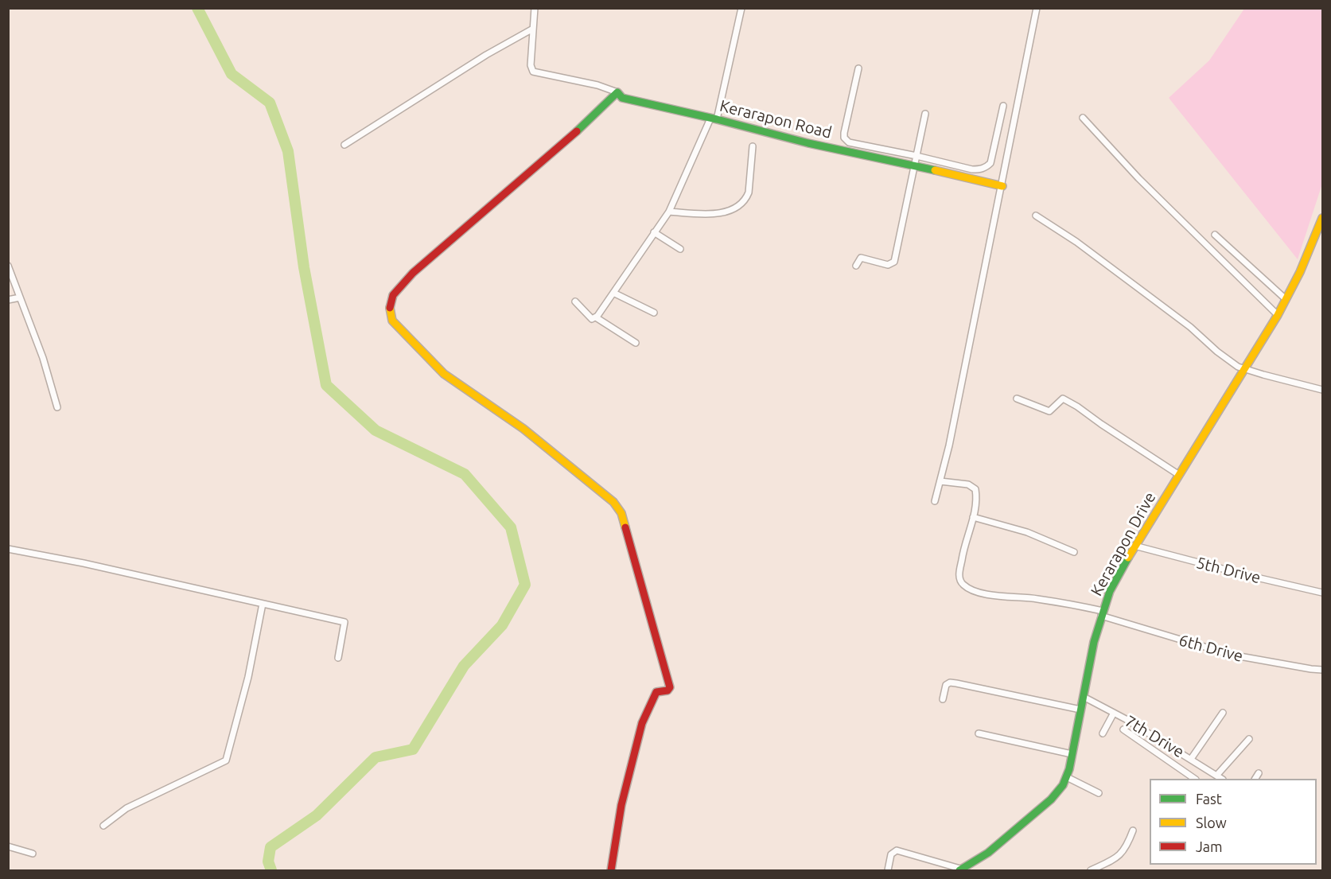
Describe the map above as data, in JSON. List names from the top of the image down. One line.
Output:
{"streets":{"street":["Kerarapon Road","Kerarapon Drive","5th Drive","6th Drive","7th Drive"]},"crossings":[["Kerarapon Drive","5th Drive"],["Kerarapon Drive","6th Drive"],["Kerarapon Drive","7th Drive"]],"legend":["Fast","Slow","Jam"]}
